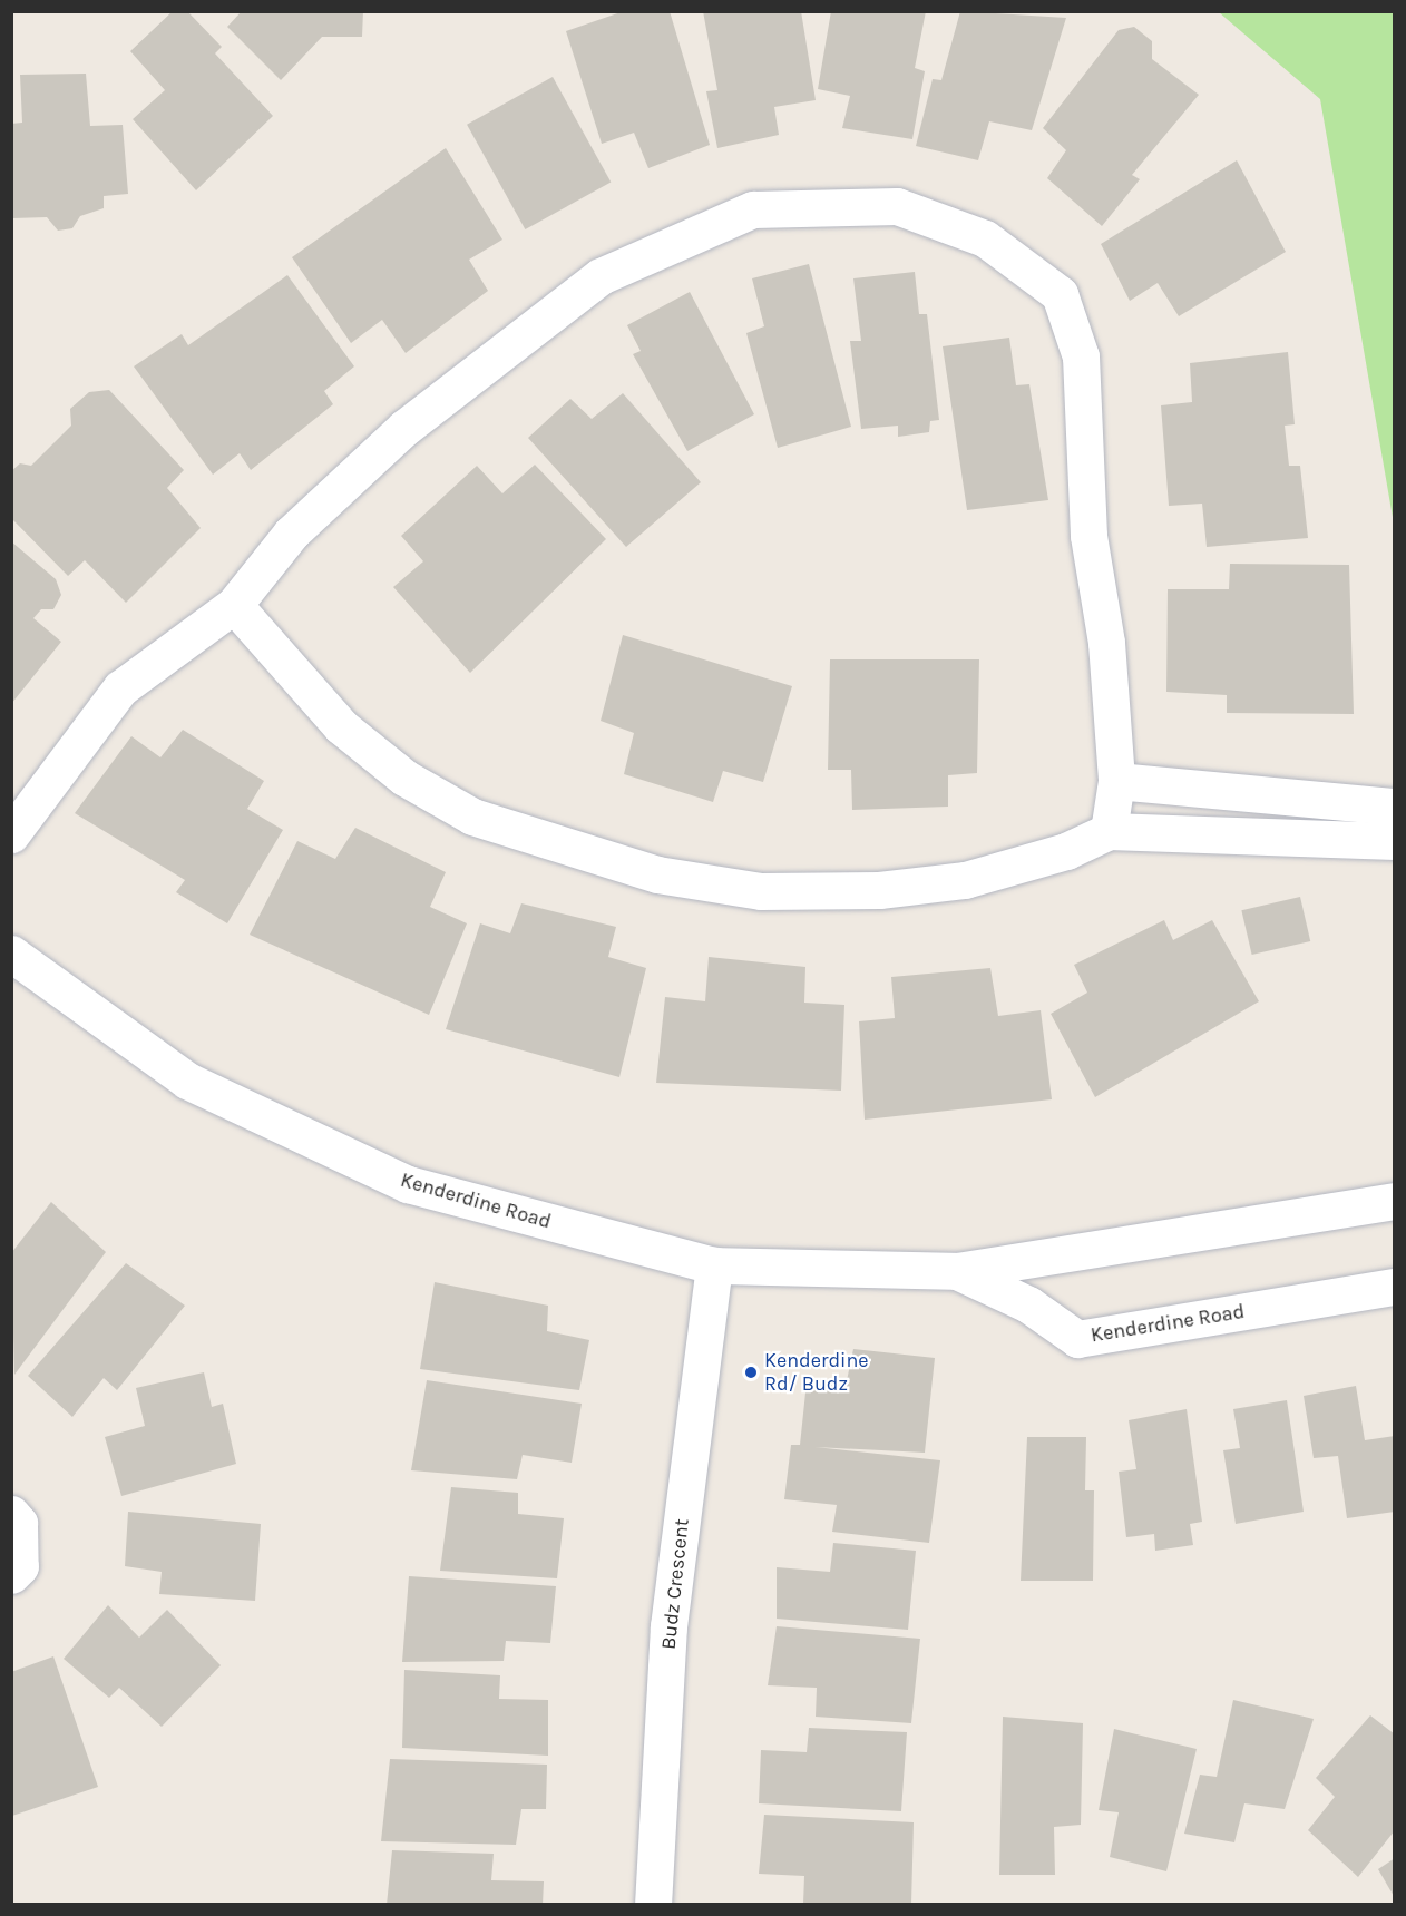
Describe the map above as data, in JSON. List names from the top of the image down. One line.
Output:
{"streets":{"street":["Kenderdine Road","Budz Crescent"]},"crossings":[["Kenderdine Road","Budz Crescent"]],"places":["Kenderdine Rd/ Budz"]}
